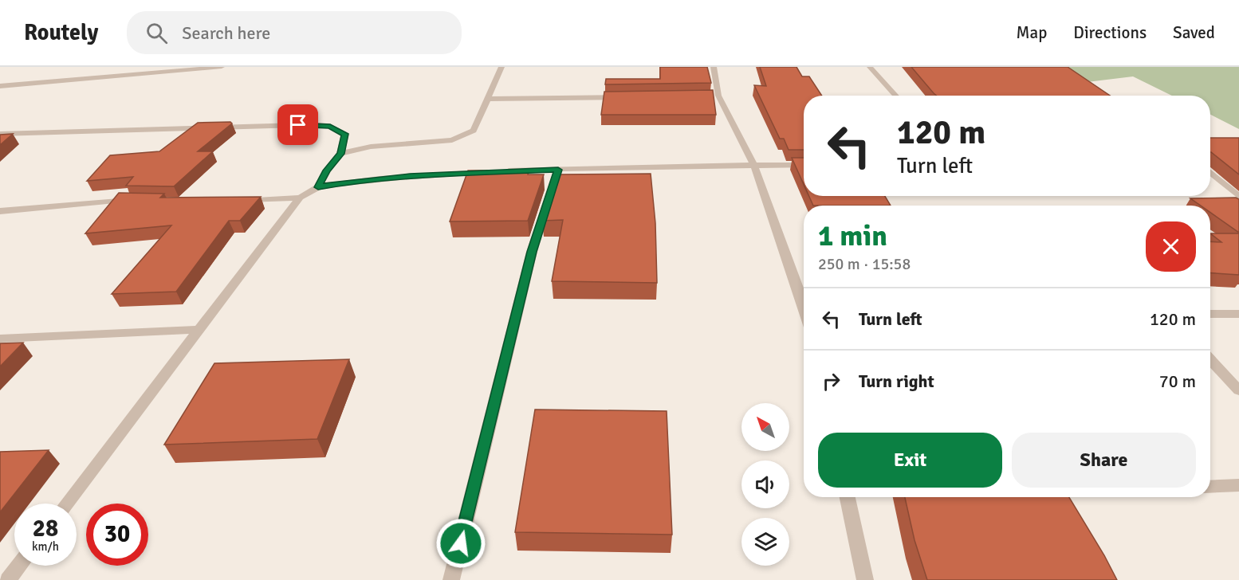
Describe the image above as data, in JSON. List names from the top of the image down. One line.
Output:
{"north":"top left","page":{"header":"Routely","search":"Search here","nav":["Map","Directions","Saved"],"turn":["120 m","Turn left"],"heading":["1 min","250 m · 15:58"],"list":[{"name":"Turn left","value":"120 m"},{"name":"Turn right","value":"70 m"}],"buttons":["Exit","Share"],"speed":"28 km/h","limit":"30"}}
